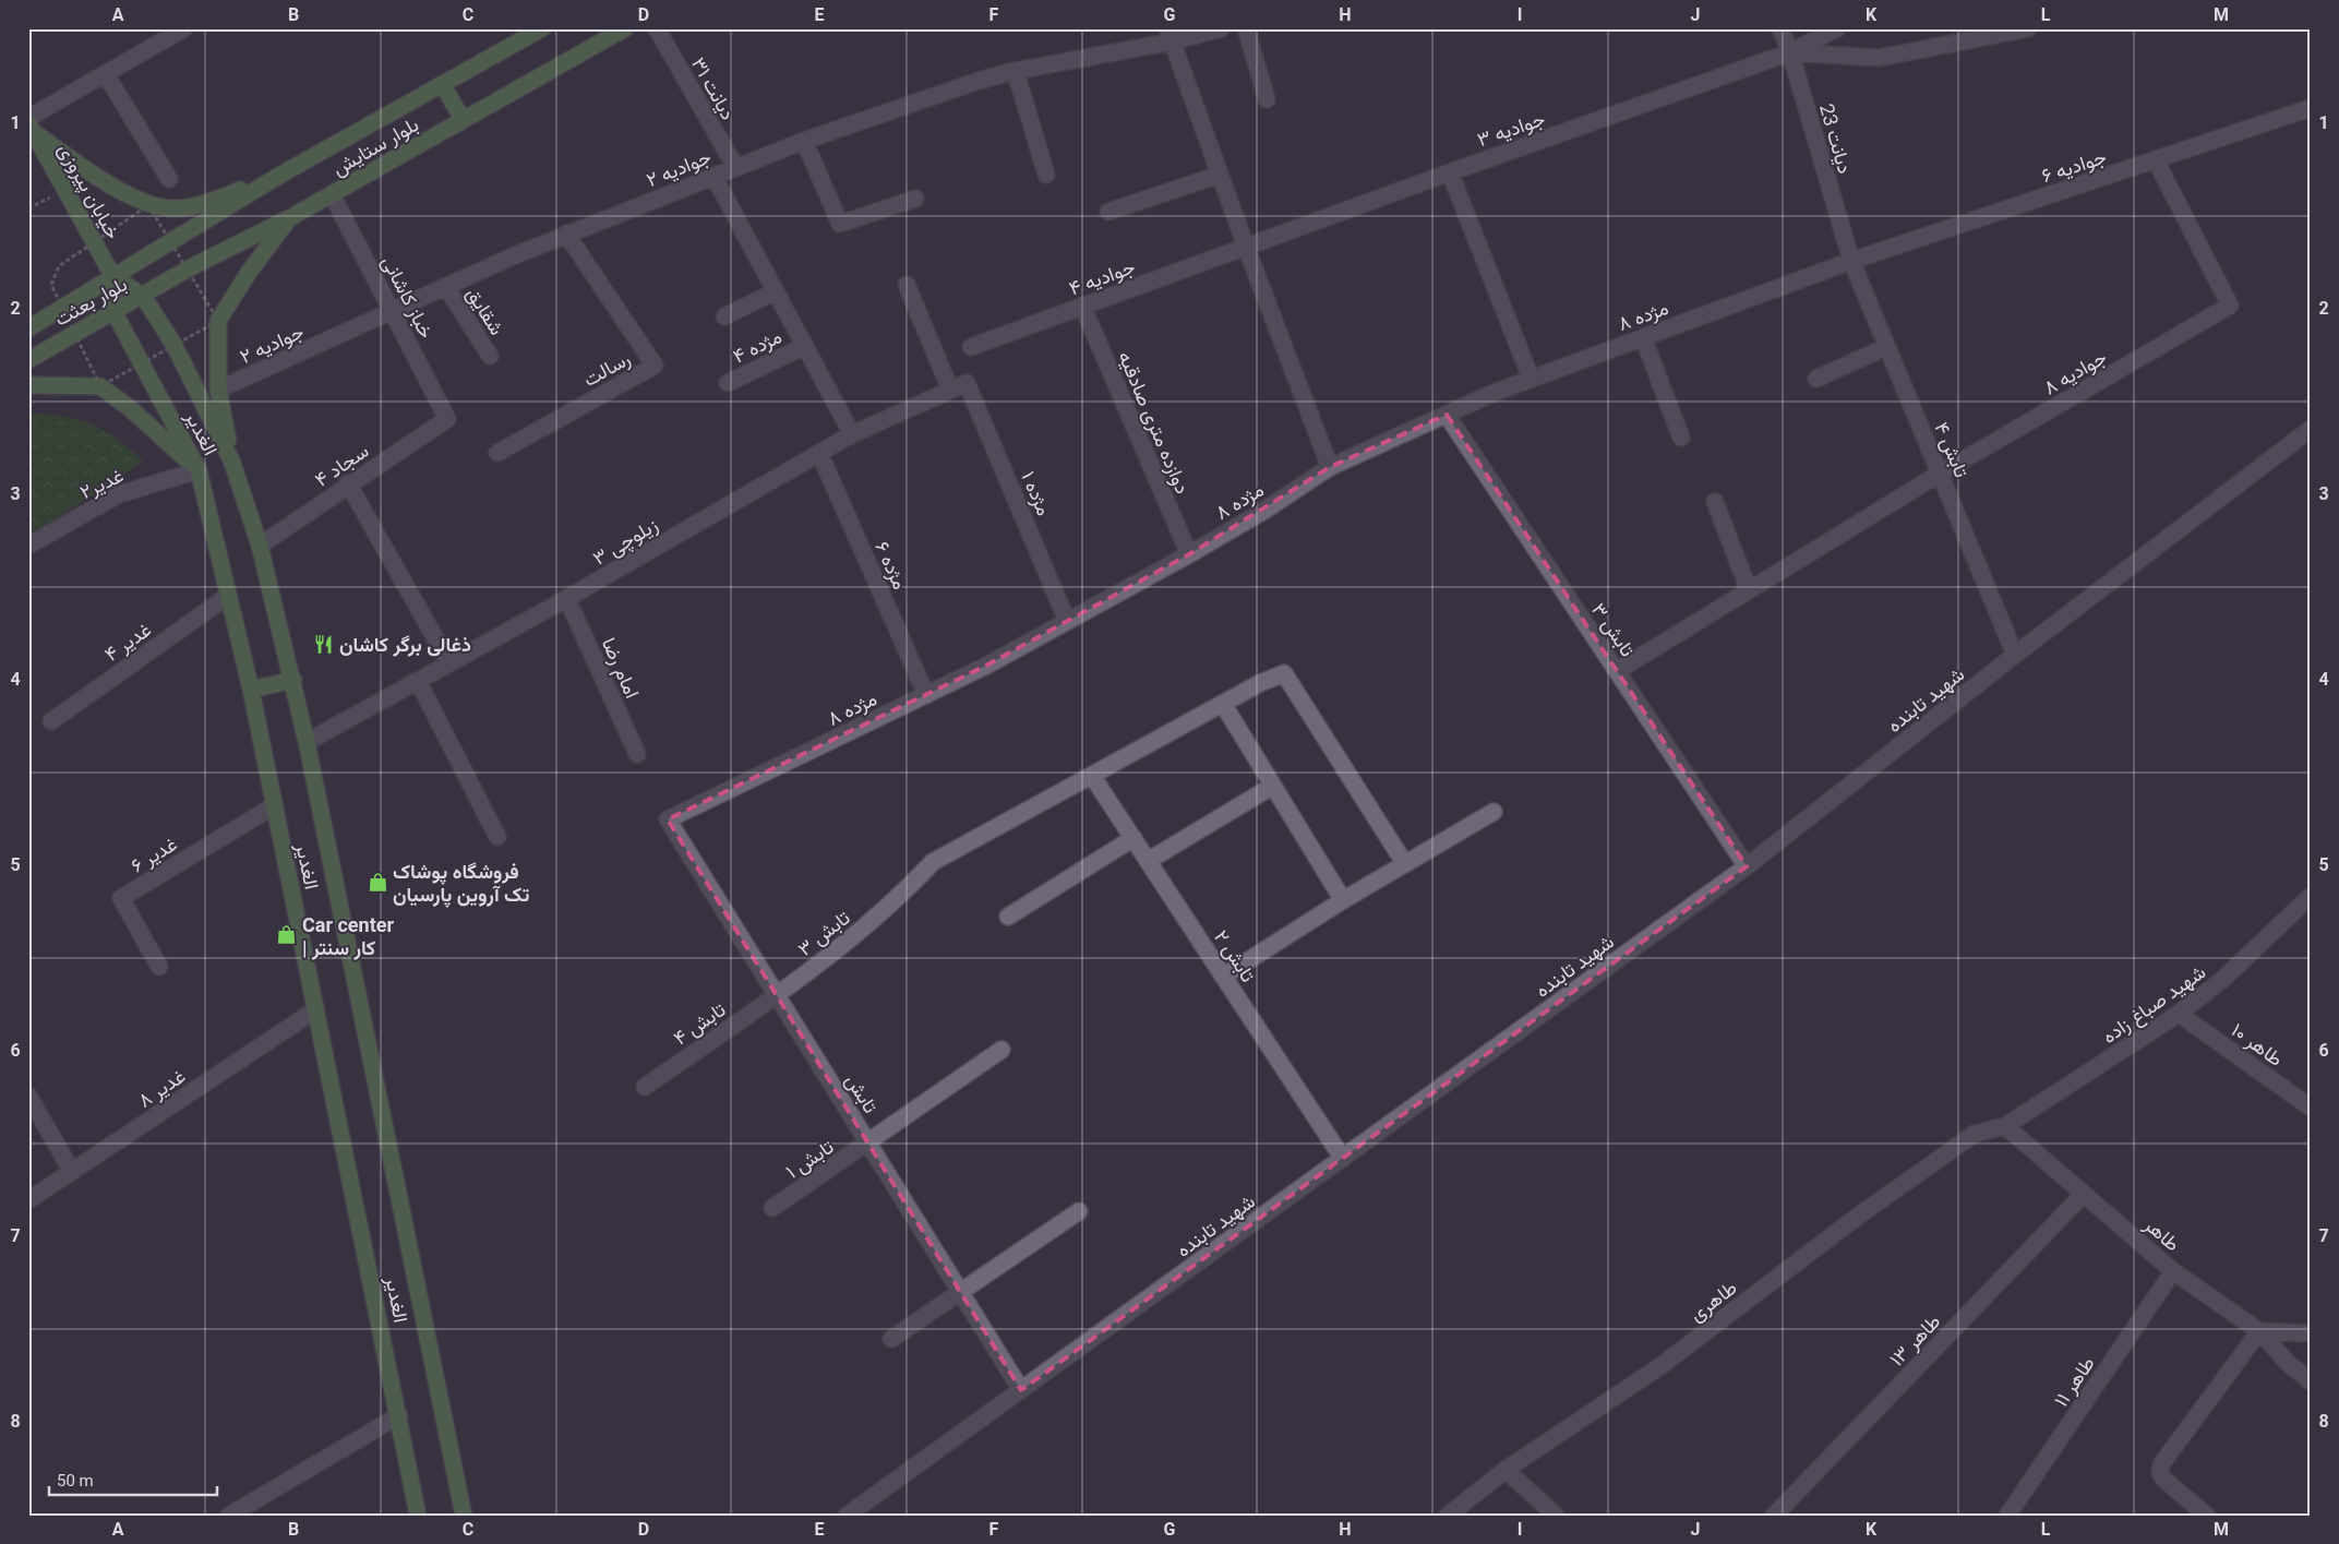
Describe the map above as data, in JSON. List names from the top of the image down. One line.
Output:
{"streets":{"main road":["بلوار ستایش","خیابان پیروزی","بلوار بعثت","الغدیر"],"street":["دیانت ۳۱","جوادیه ۳","دیانت 23","جوادیه ۶","جوادیه ۲","جوادیه ۴","خباز کاشانی","شقایق","مژده ۸","مژده ۴","رسالت","جوادیه ۸","دوازده متری صادقیه","تابش ۴","سجاد ۴","غدیر۲","مژده ۱","زیلوچی ۳","مژده ۶","تابش ۳","غدیر ۴","امام رضا","شهید تابنده","غدیر ۶","تابش ۲","شهید صباغ زاده","طاهر ۱۰","غدیر ۸","تابش","تابش ۱","طاهر","طاهری","طاهر ۱۳","طاهر ۱۱"]},"crossings":[["دیانت ۳۱","جوادیه ۲"],["جوادیه ۳","دیانت 23"],["جوادیه ۳","جوادیه ۴"],["دیانت 23","جوادیه ۶"],["دیانت 23","مژده ۸"],["دیانت 23","تابش ۴"],["بلوار ستایش","خیابان پیروزی"],["بلوار ستایش","خباز کاشانی"],["بلوار ستایش","بلوار بعثت"],["بلوار ستایش","الغدیر"],["جوادیه ۶","مژده ۸"],["جوادیه ۶","جوادیه ۸"],["جوادیه ۶","تابش ۴"],["جوادیه ۲","خباز کاشانی"],["جوادیه ۲","شقایق"],["جوادیه ۲","رسالت"],["خیابان پیروزی","بلوار بعثت"],["خیابان پیروزی","الغدیر"],["جوادیه ۴","دوازده متری صادقیه"],["خباز کاشانی","سجاد ۴"],["بلوار بعثت","الغدیر"],["مژده ۸","دوازده متری صادقیه"],["مژده ۸","تابش ۴"],["مژده ۸","مژده ۱"],["مژده ۸","مژده ۶"],["مژده ۸","تابش ۳"],["مژده ۸","تابش"],["جوادیه ۸","تابش ۴"],["جوادیه ۸","تابش ۳"],["الغدیر","سجاد ۴"],["الغدیر","غدیر۲"],["الغدیر","زیلوچی ۳"],["الغدیر","غدیر ۴"],["الغدیر","غدیر ۶"],["الغدیر","غدیر ۸"],["تابش ۴","تابش ۳"],["تابش ۴","شهید تابنده"],["تابش ۴","تابش"],["مژده ۱","زیلوچی ۳"],["زیلوچی ۳","مژده ۶"],["زیلوچی ۳","امام رضا"],["تابش ۳","شهید تابنده"],["تابش ۳","تابش ۲"],["تابش ۳","تابش"],["شهید تابنده","تابش ۲"],["شهید تابنده","تابش"],["شهید صباغ زاده","طاهر ۱۰"],["شهید صباغ زاده","طاهر"],["شهید صباغ زاده","طاهری"],["تابش","تابش ۱"],["طاهر","طاهری"],["طاهر","طاهر ۱۳"],["طاهر","طاهر ۱۱"]],"places":{"restaurant":["ذغالی برگر کاشان"],"shop":["فروشگاه پوشاک تک آروین پارسیان","Car center | کار سنتر"]},"scale_bar":"50 m","grid":{"columns":["A","B","C","D","E","F","G","H","I","J","K","L","M"],"rows":["1","2","3","4","5","6","7","8"]}}
